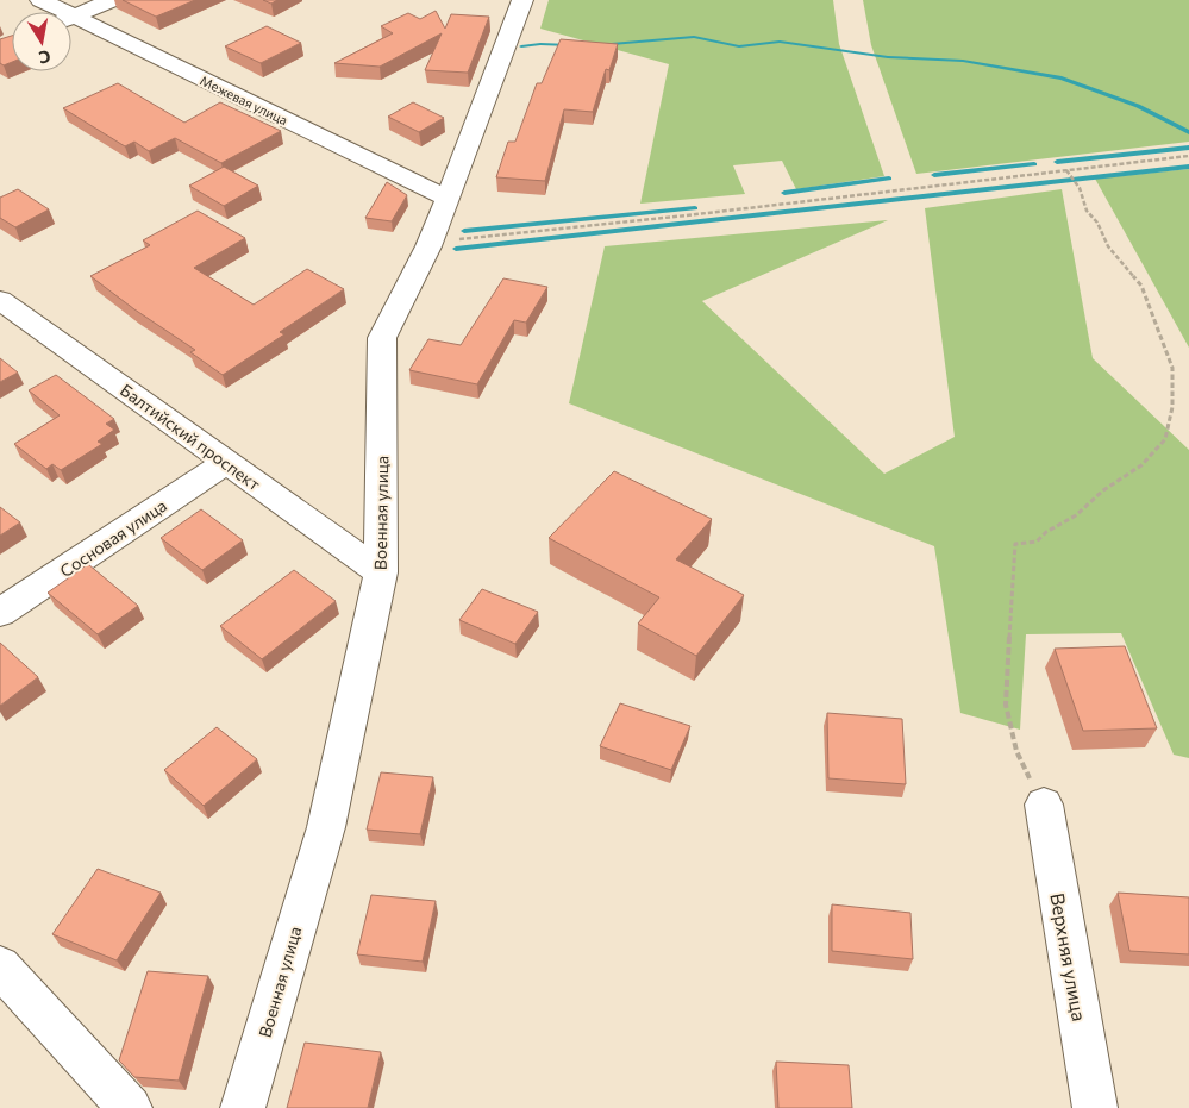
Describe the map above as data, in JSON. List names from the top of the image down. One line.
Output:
{"streets":{"street":["Межевая улица","Балтийский проспект","Военная улица","Сосновая улица","Верхняя улица"]},"crossings":[["Межевая улица","Военная улица"],["Балтийский проспект","Военная улица"],["Балтийский проспект","Сосновая улица"]],"north":"bottom"}
